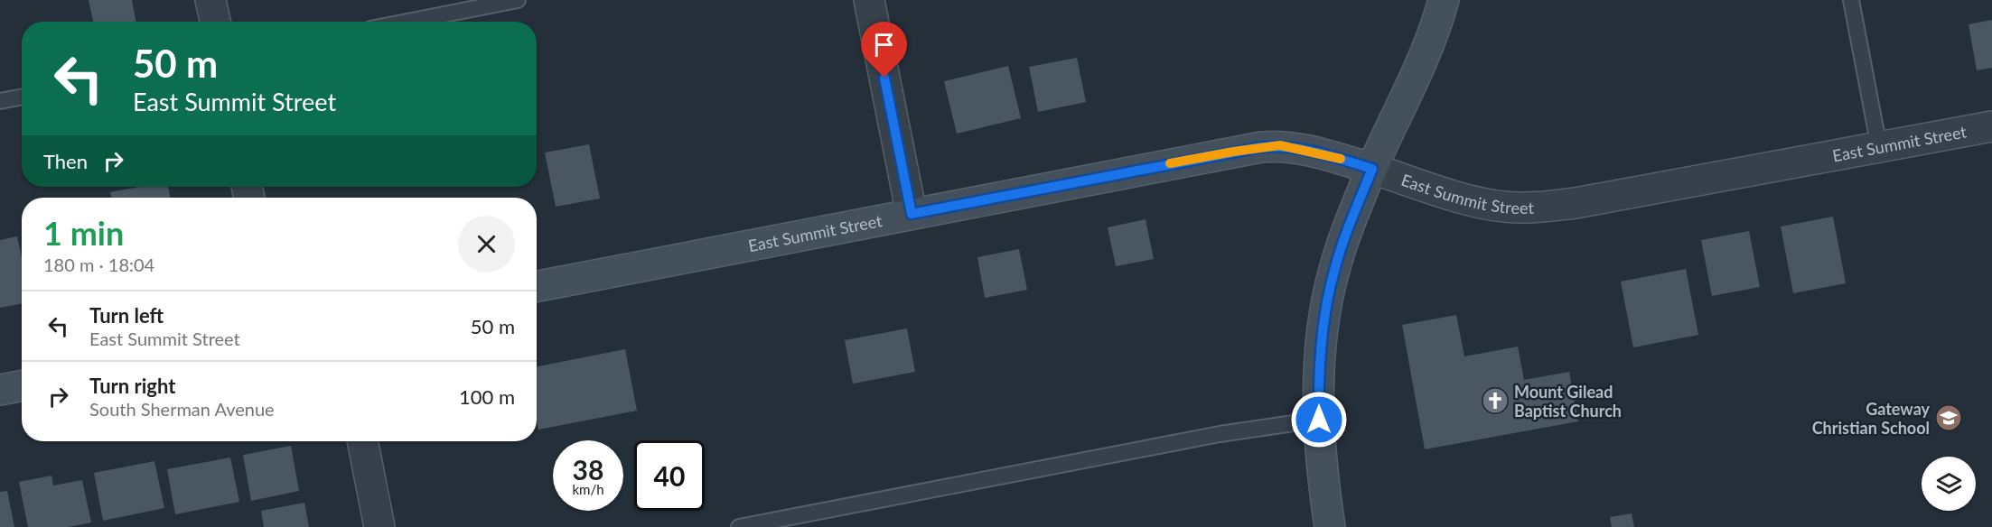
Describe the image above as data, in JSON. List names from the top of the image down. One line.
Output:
{"streets":{"street":["East Summit Street"]},"places":{"church":["Mount Gilead Baptist Church"],"school or university":["Gateway Christian School"]},"page":{"turn":["50 m","East Summit Street"],"then":"Then","heading":["1 min","180 m · 18:04"],"list":[{"name":"Turn left","note":"East Summit Street","value":"50 m"},{"name":"Turn right","note":"South Sherman Avenue","value":"100 m"}],"speed":"38 km/h","limit":"40"}}
